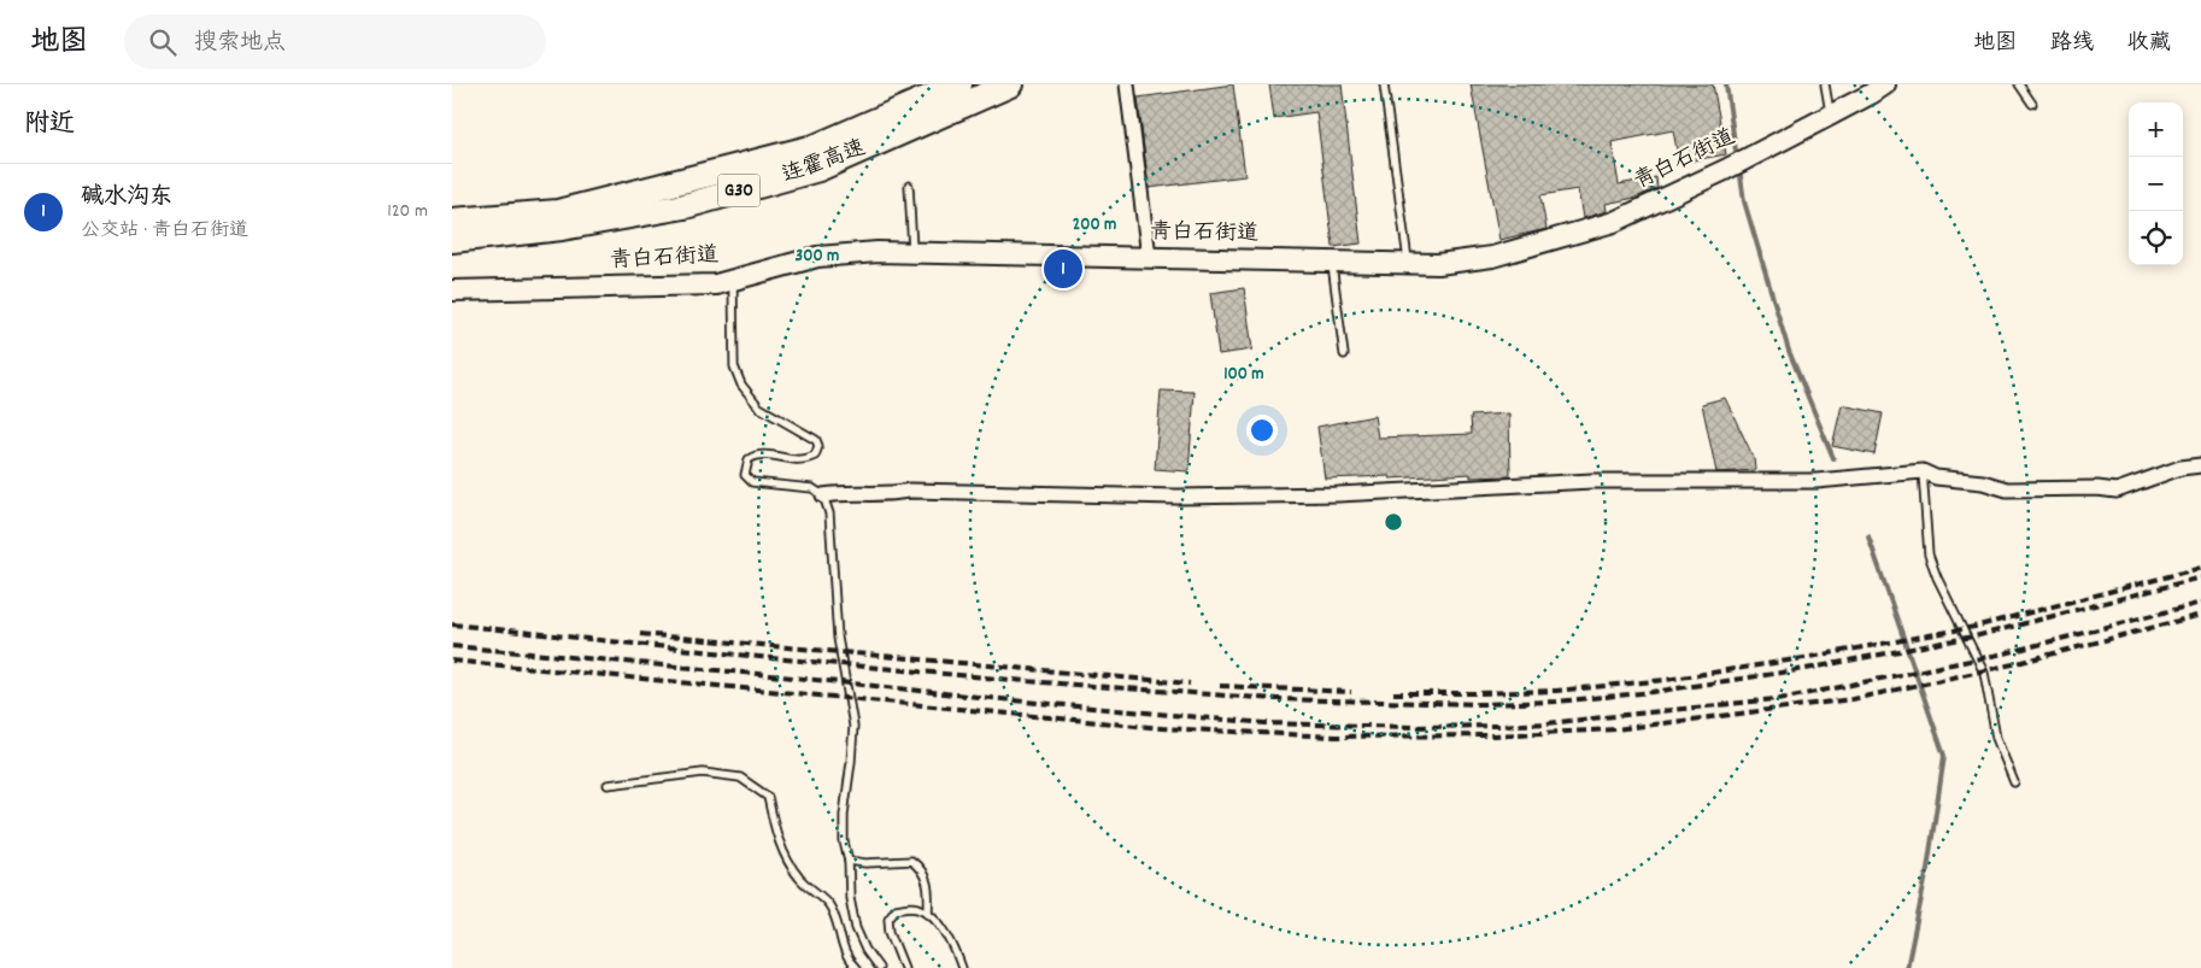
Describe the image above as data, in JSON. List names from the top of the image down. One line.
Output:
{"streets":{"highway":["连霍高速","G30"],"street":["青白石街道"]},"page":{"header":"地图","search":"搜索地点","nav":["地图","路线","收藏"],"heading":"附近","map_buttons":["+","−"],"list":[{"mark":"1","name":"碱水沟东","note":"公交站 · 青白石街道","value":"120 m"}],"pins":"1"},"rings":["200 m","300 m","100 m"]}
